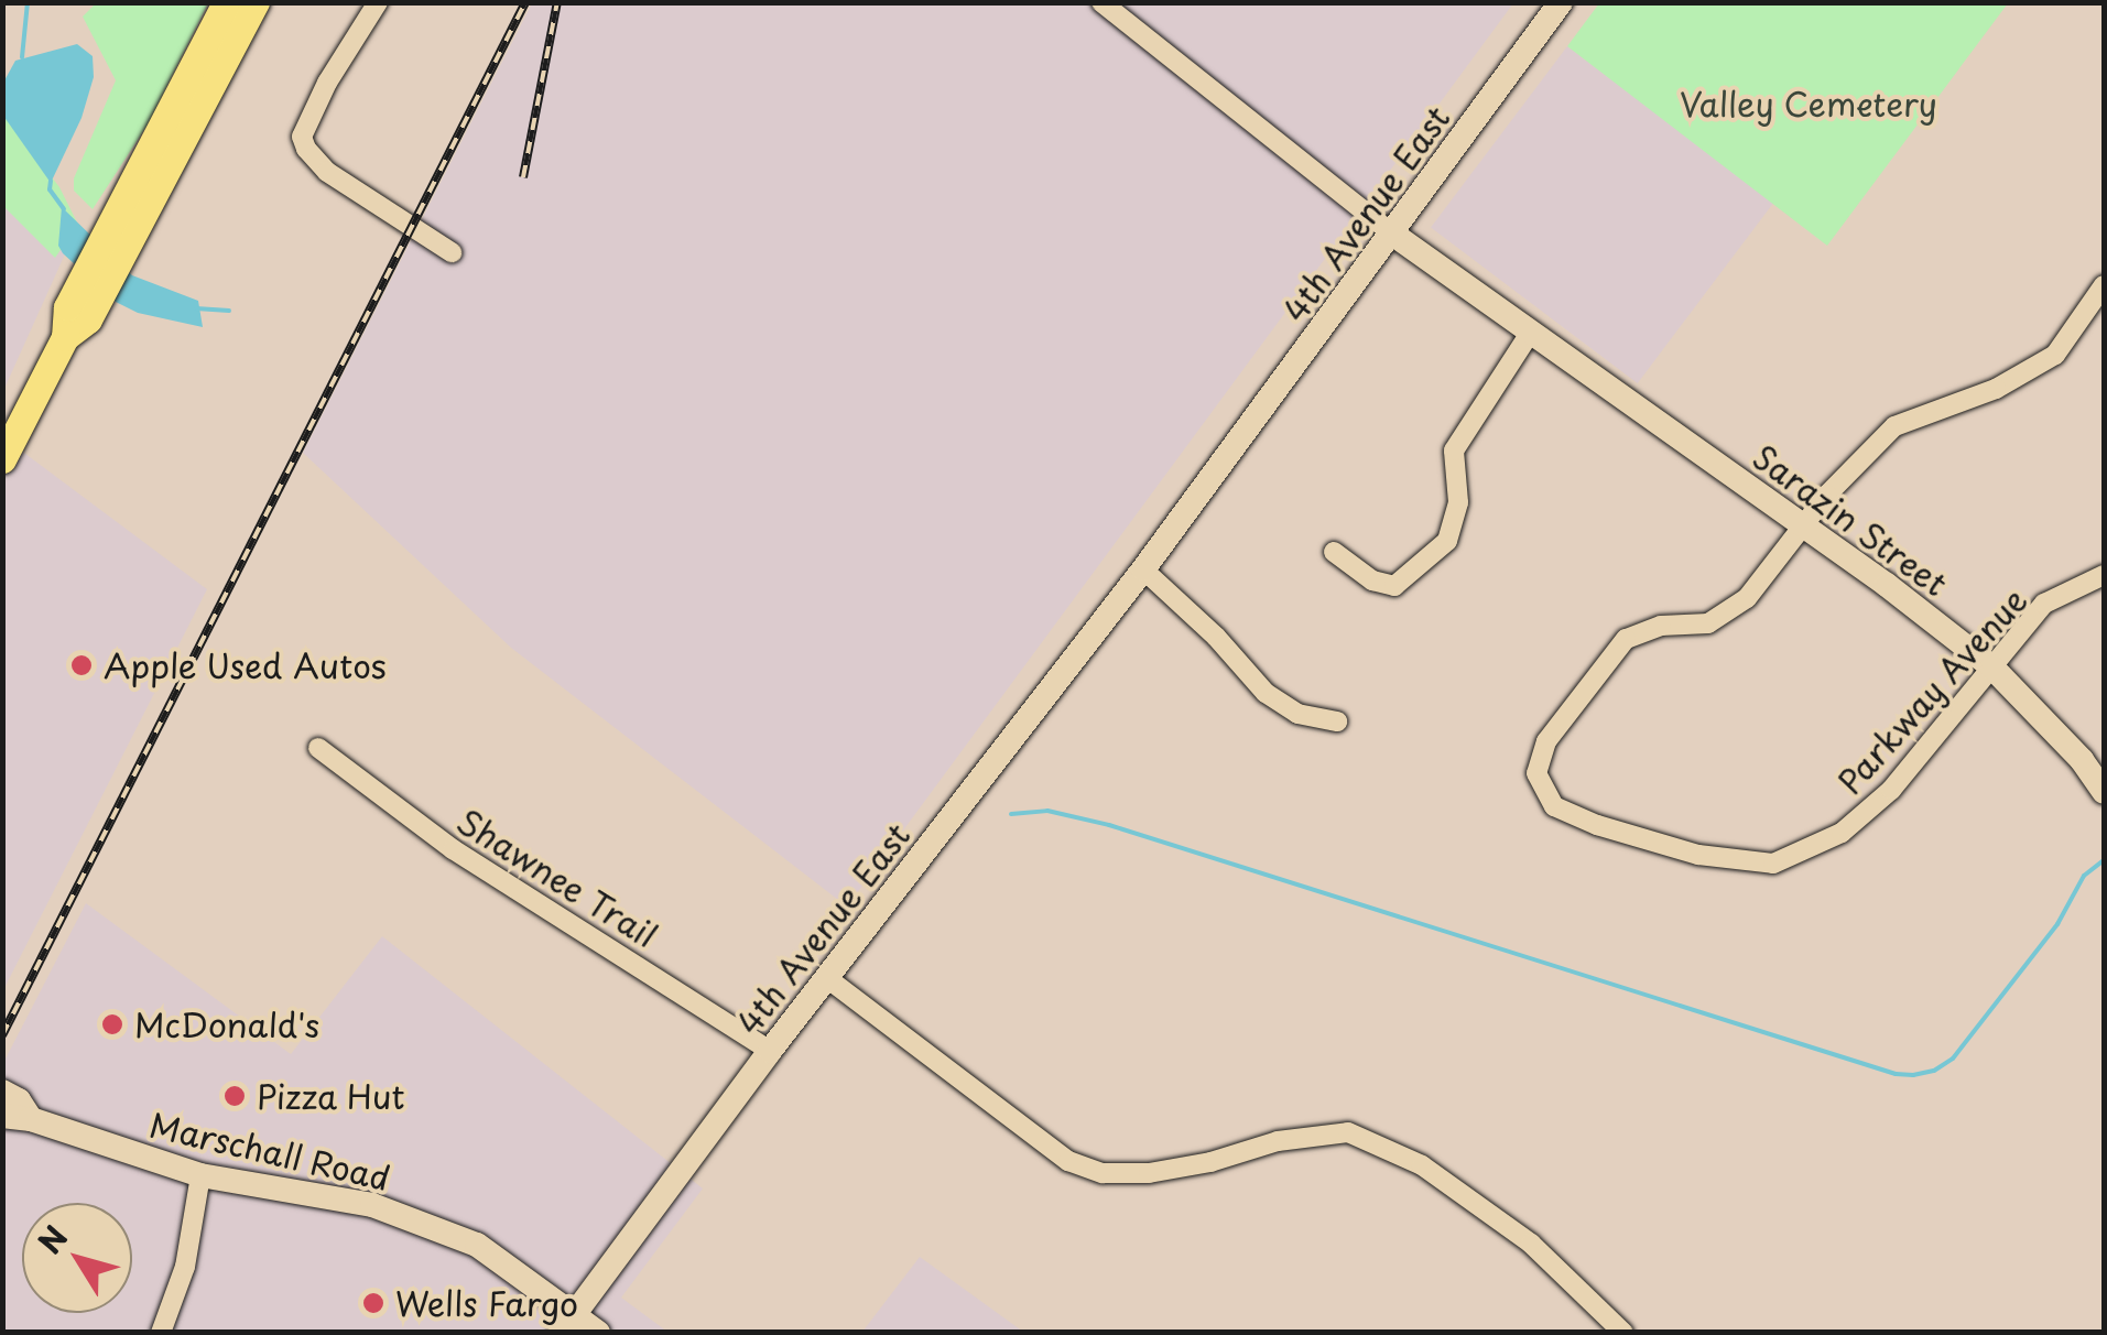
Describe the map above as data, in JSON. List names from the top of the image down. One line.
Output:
{"streets":{"street":["4th Avenue East","Sarazin Street","Parkway Avenue","Shawnee Trail","Marschall Road"]},"crossings":[["4th Avenue East","Sarazin Street"],["4th Avenue East","Shawnee Trail"],["4th Avenue East","Marschall Road"],["Sarazin Street","Parkway Avenue"]],"parks":["Valley Cemetery"],"places":["Apple Used Autos","McDonald's","Pizza Hut","Wells Fargo"],"north":"top left"}
